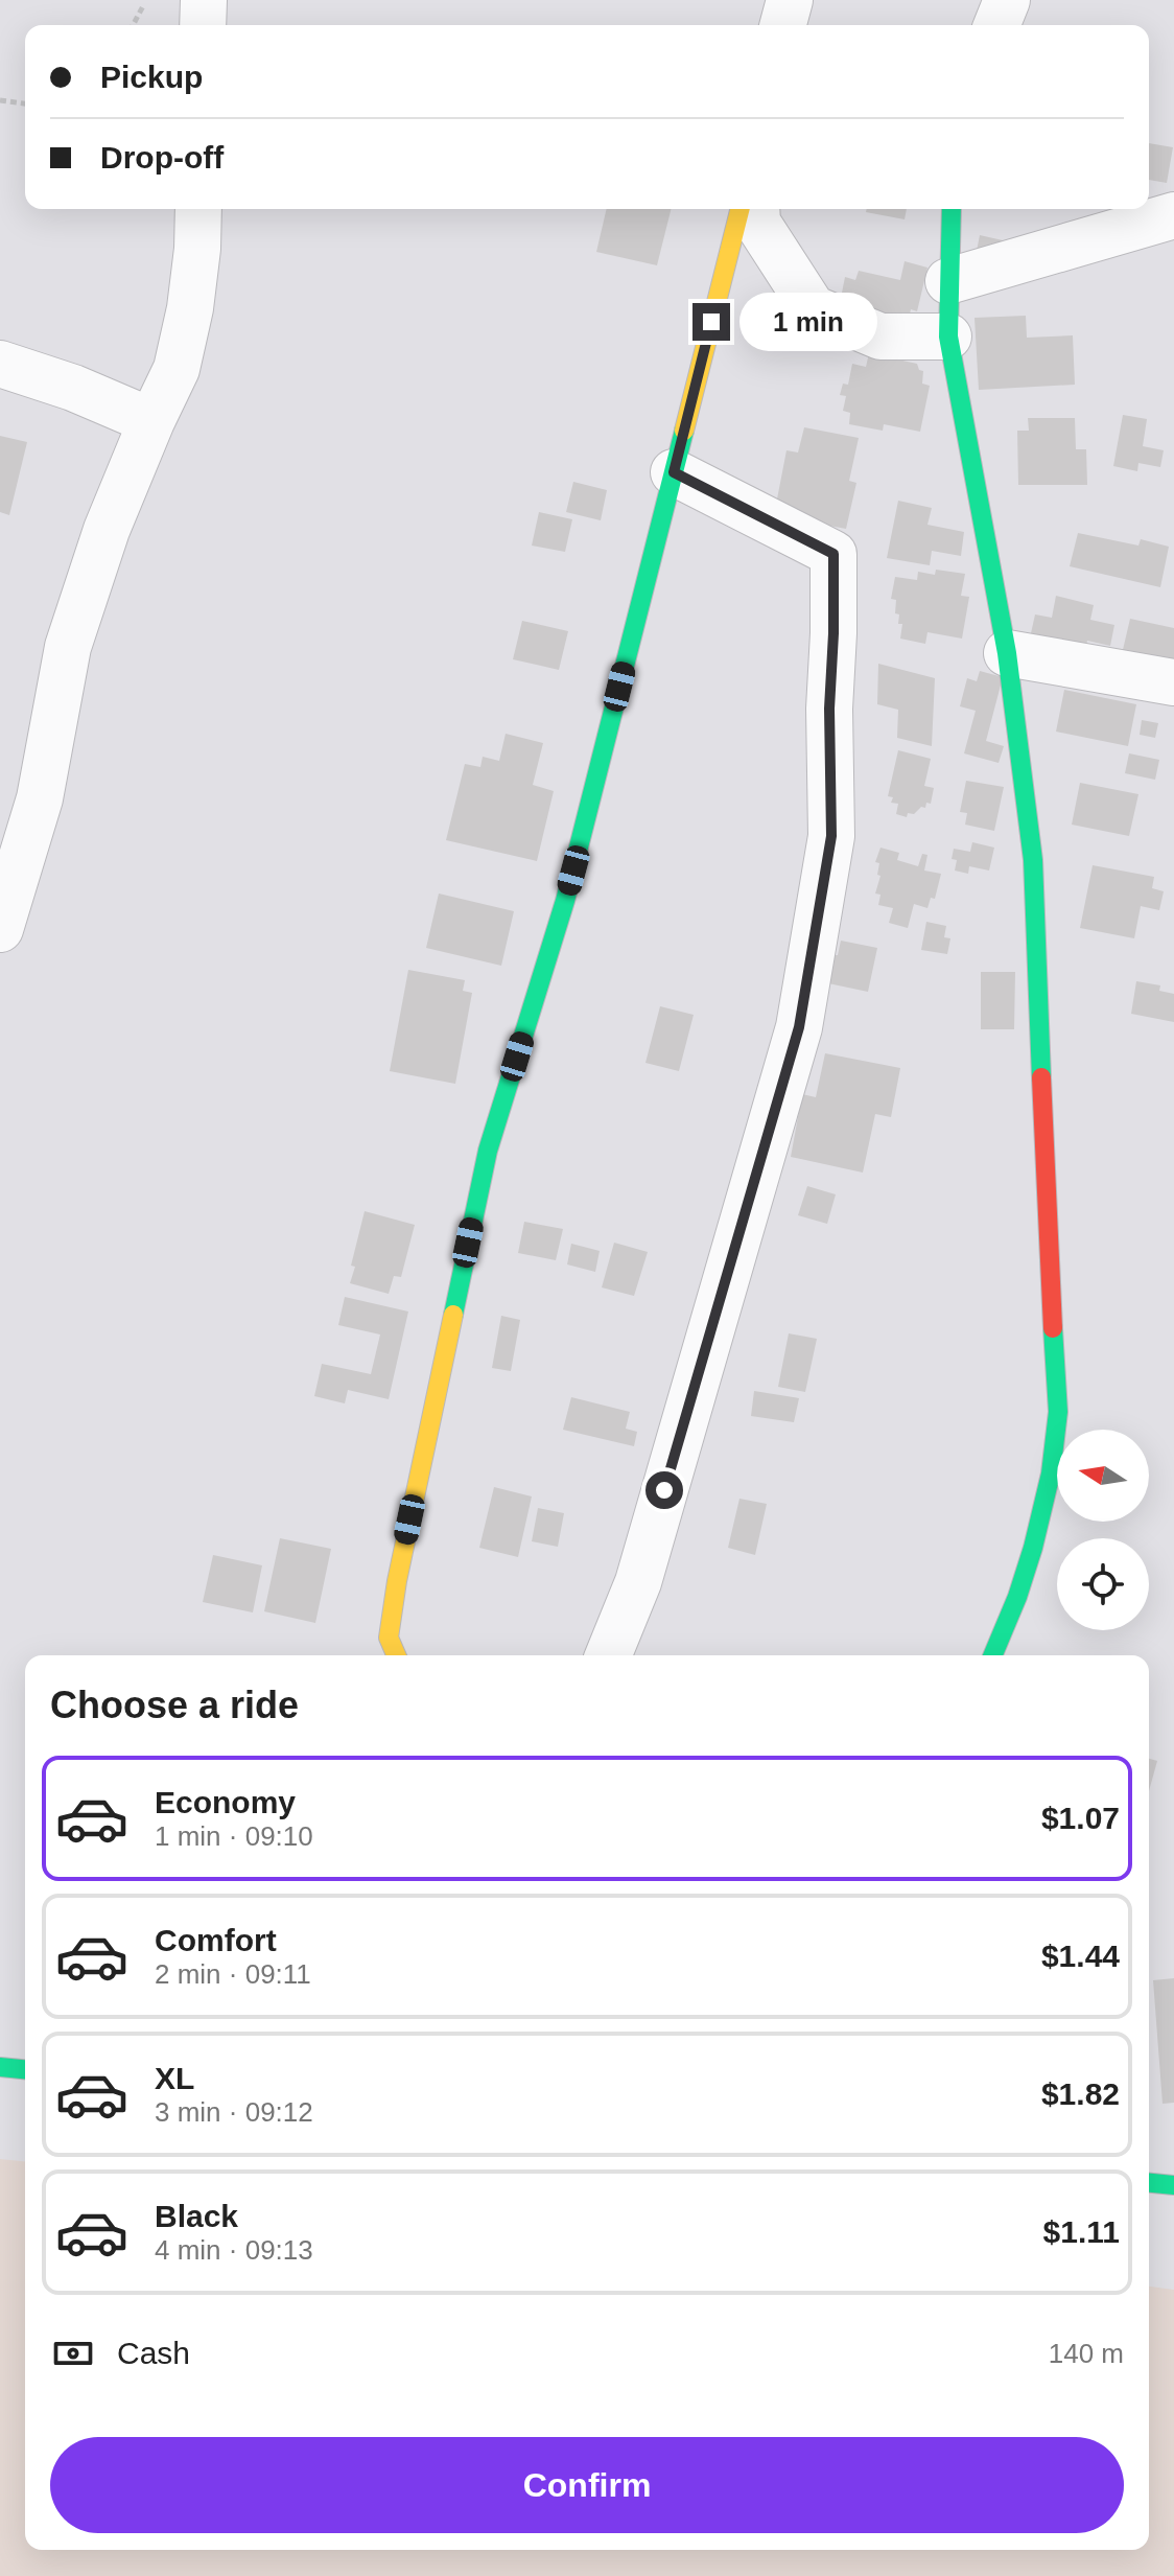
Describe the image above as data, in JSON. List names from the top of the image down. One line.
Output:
{"north":"left","page":{"banner":["Pickup","Drop-off"],"bubble":"1 min","heading":"Choose a ride","list":[{"name":"Economy","note":"1 min · 09:10","value":"$1.07"},{"name":"Comfort","note":"2 min · 09:11","value":"$1.44"},{"name":"XL","note":"3 min · 09:12","value":"$1.82"},{"name":"Black","note":"4 min · 09:13","value":"$1.11"}],"pay":["Cash","140 m"],"buttons":"Confirm"}}
